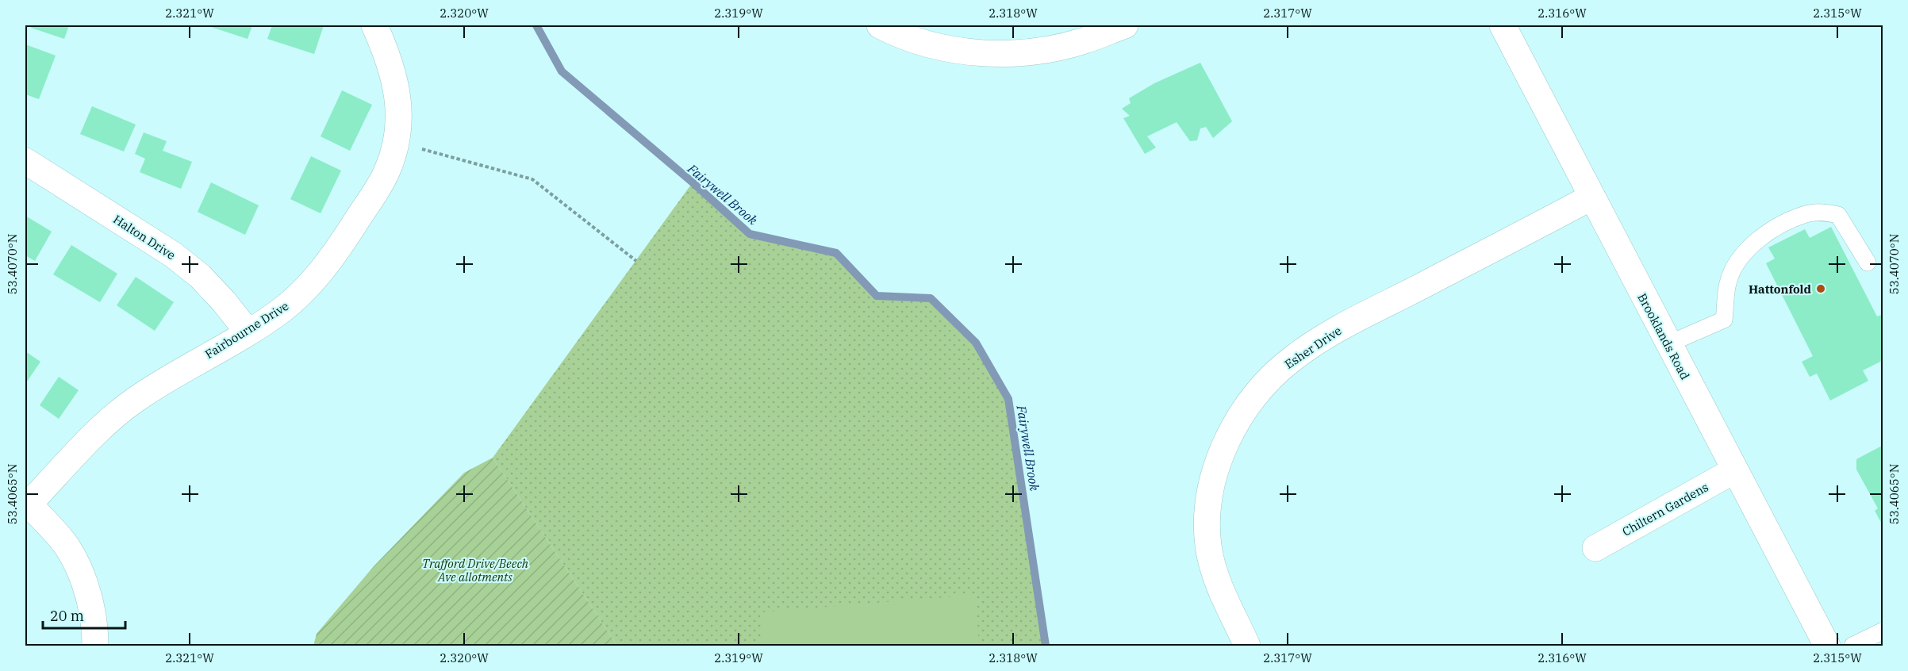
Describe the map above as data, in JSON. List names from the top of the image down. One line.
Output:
{"streets":{"street":["Halton Drive","Fairbourne Drive","Brooklands Road","Esher Drive","Chiltern Gardens"]},"crossings":[["Halton Drive","Fairbourne Drive"],["Brooklands Road","Esher Drive"],["Brooklands Road","Chiltern Gardens"]],"water":["Fairywell Brook"],"parks":["Trafford Drive/Beech Ave allotments"],"places":["Hattonfold"],"scale_bar":"20 m","coordinates":["2.321°W","2.320°W","2.319°W","2.318°W","2.317°W","2.316°W","2.315°W","53.4070°N","53.4065°N"]}
